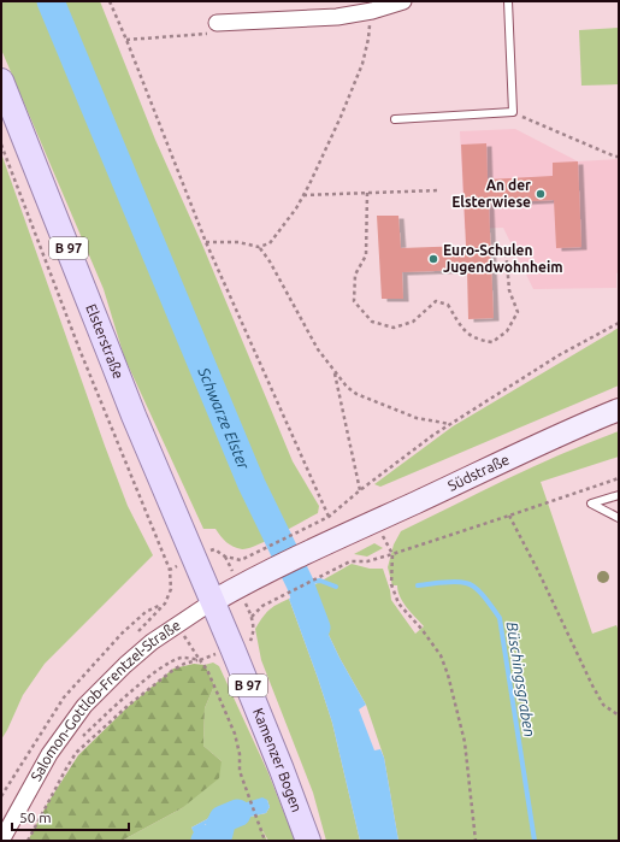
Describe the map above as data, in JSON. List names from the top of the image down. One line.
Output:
{"streets":{"main road":["B 97","Elsterstraße","Südstraße","Kamenzer Bogen"],"street":["Salomon-Gottlob-Frentzel-Straße"]},"crossings":[["Elsterstraße","Südstraße"],["Elsterstraße","Salomon-Gottlob-Frentzel-Straße"],["Elsterstraße","Kamenzer Bogen"],["Südstraße","Salomon-Gottlob-Frentzel-Straße"],["Südstraße","Kamenzer Bogen"],["Salomon-Gottlob-Frentzel-Straße","Kamenzer Bogen"]],"water":["Schwarze Elster","Büschingsgraben"],"places":["An der Elsterwiese","Euro-Schulen Jugendwohnheim"],"scale_bar":"50 m"}
